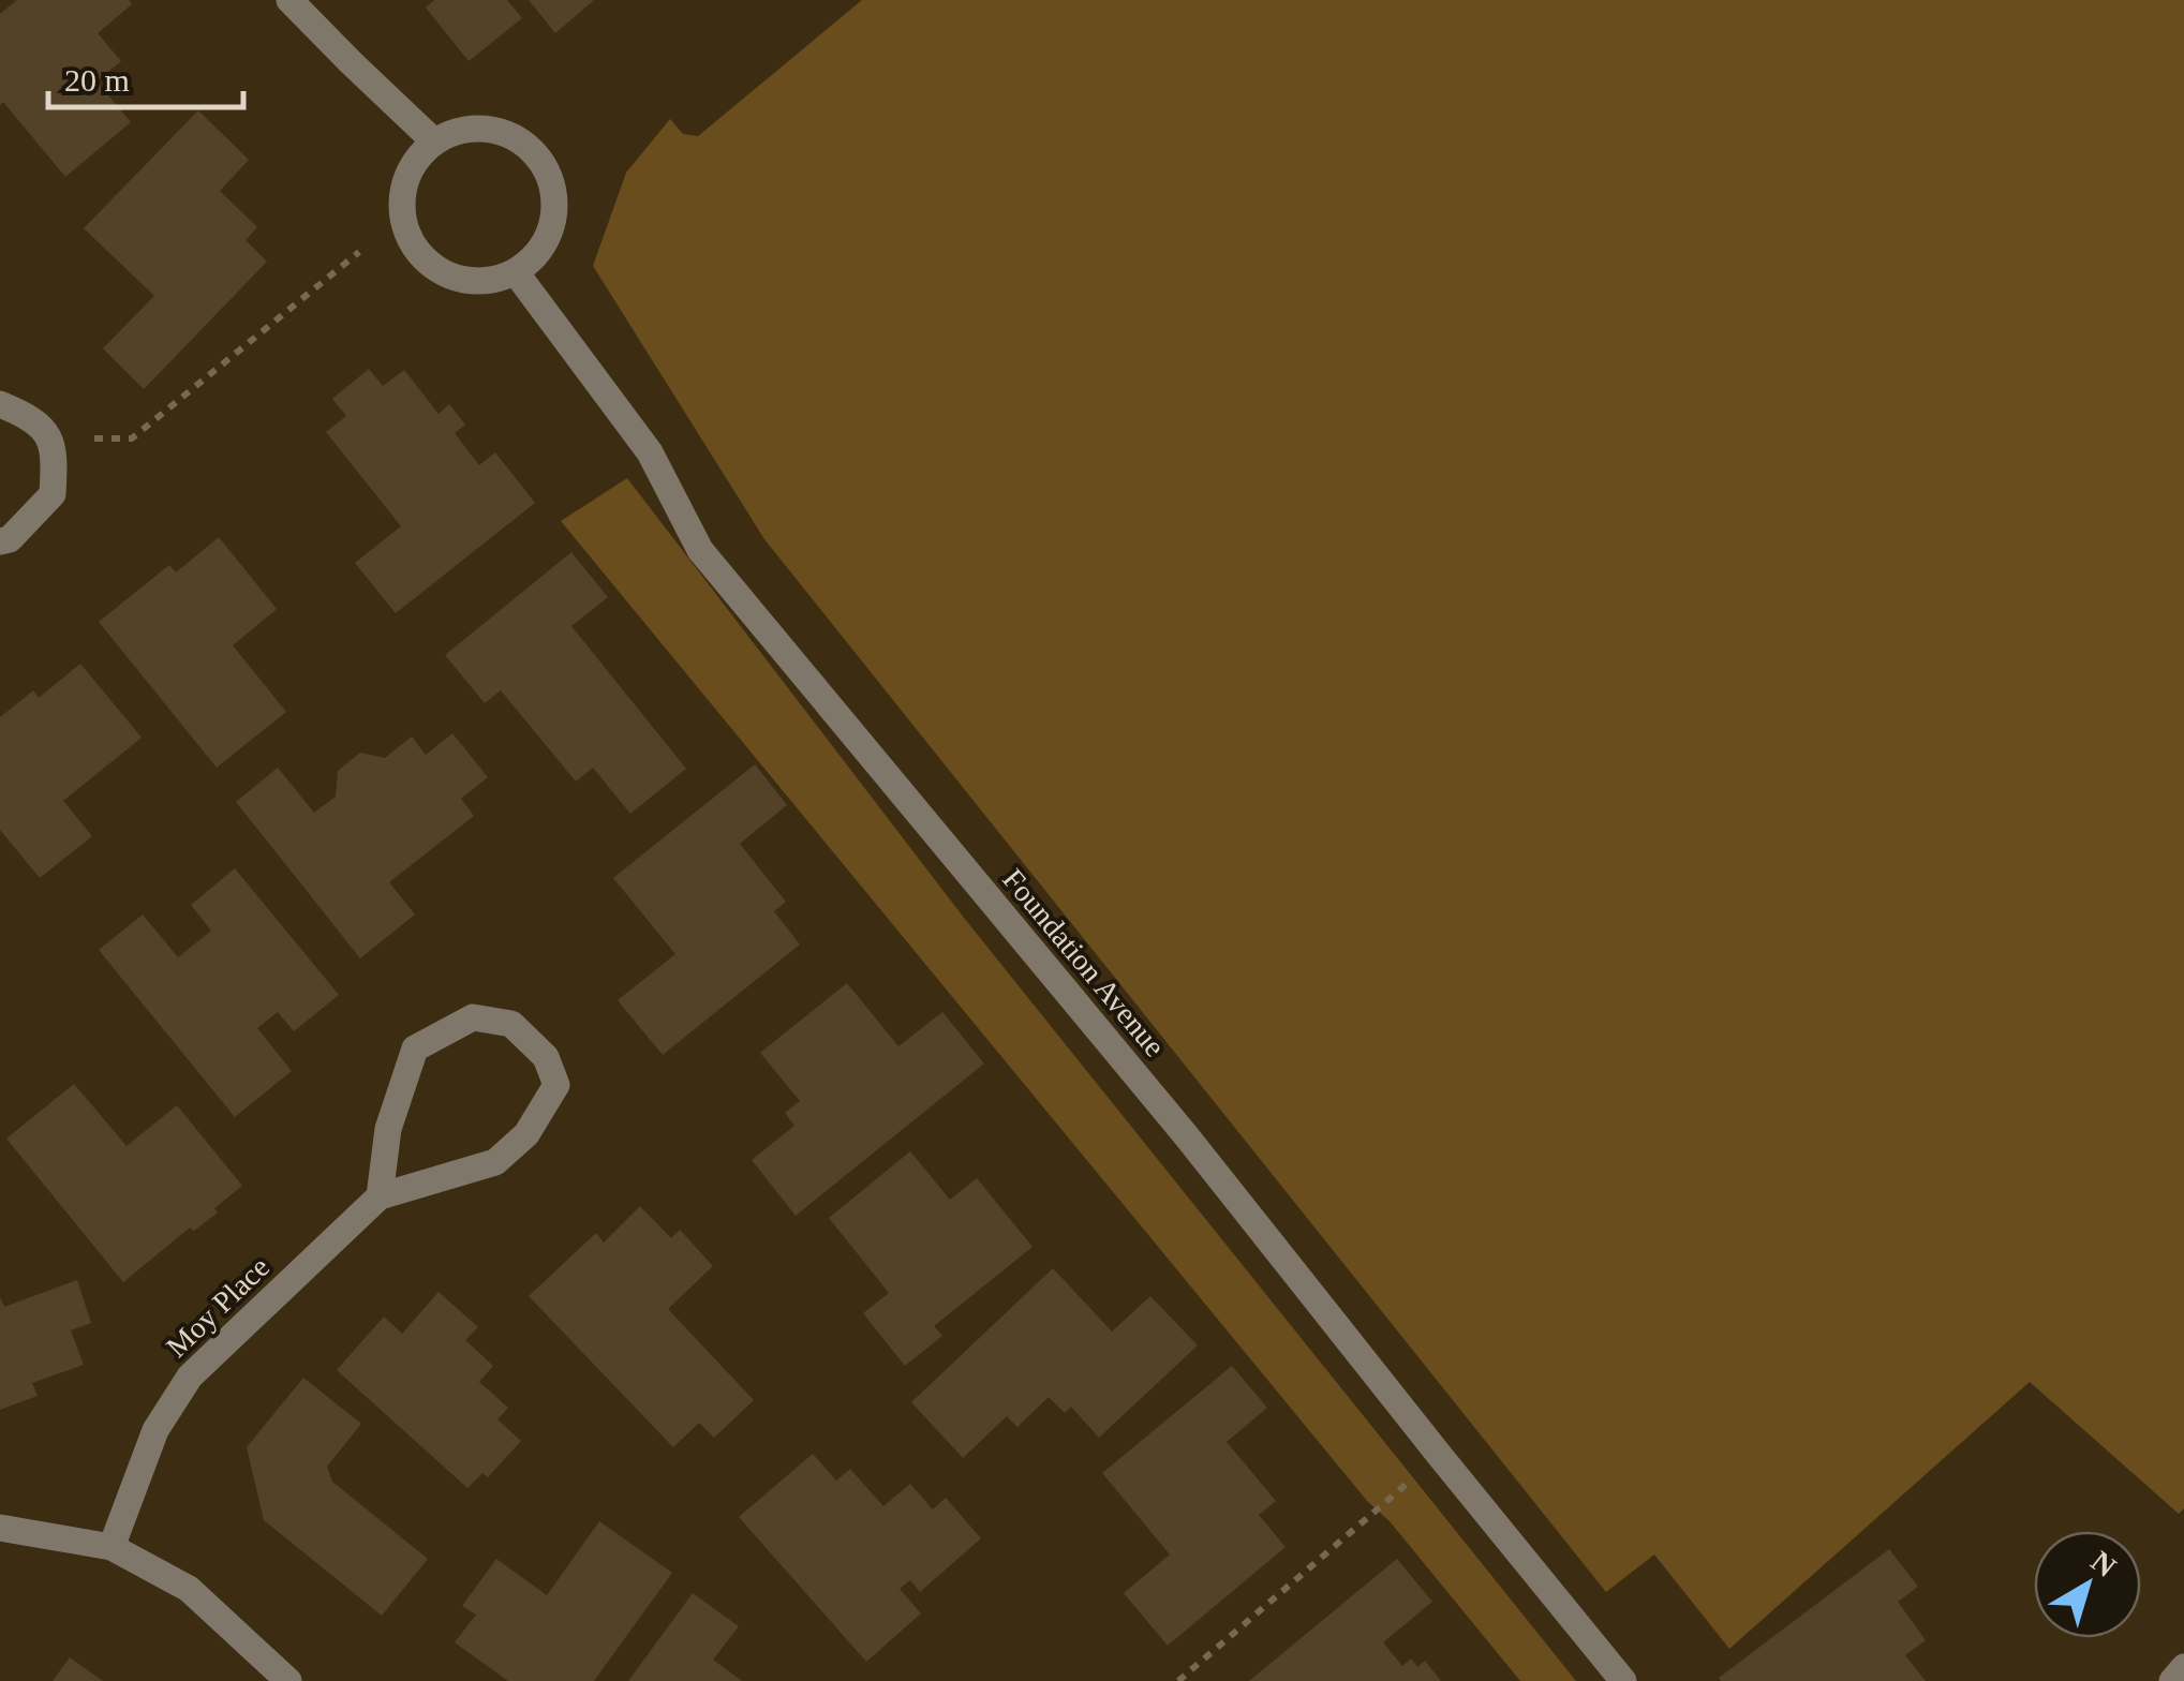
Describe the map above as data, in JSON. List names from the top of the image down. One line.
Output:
{"streets":{"street":["Foundation Avenue","Moy Place"]},"scale_bar":"20 m","north":"top right"}
